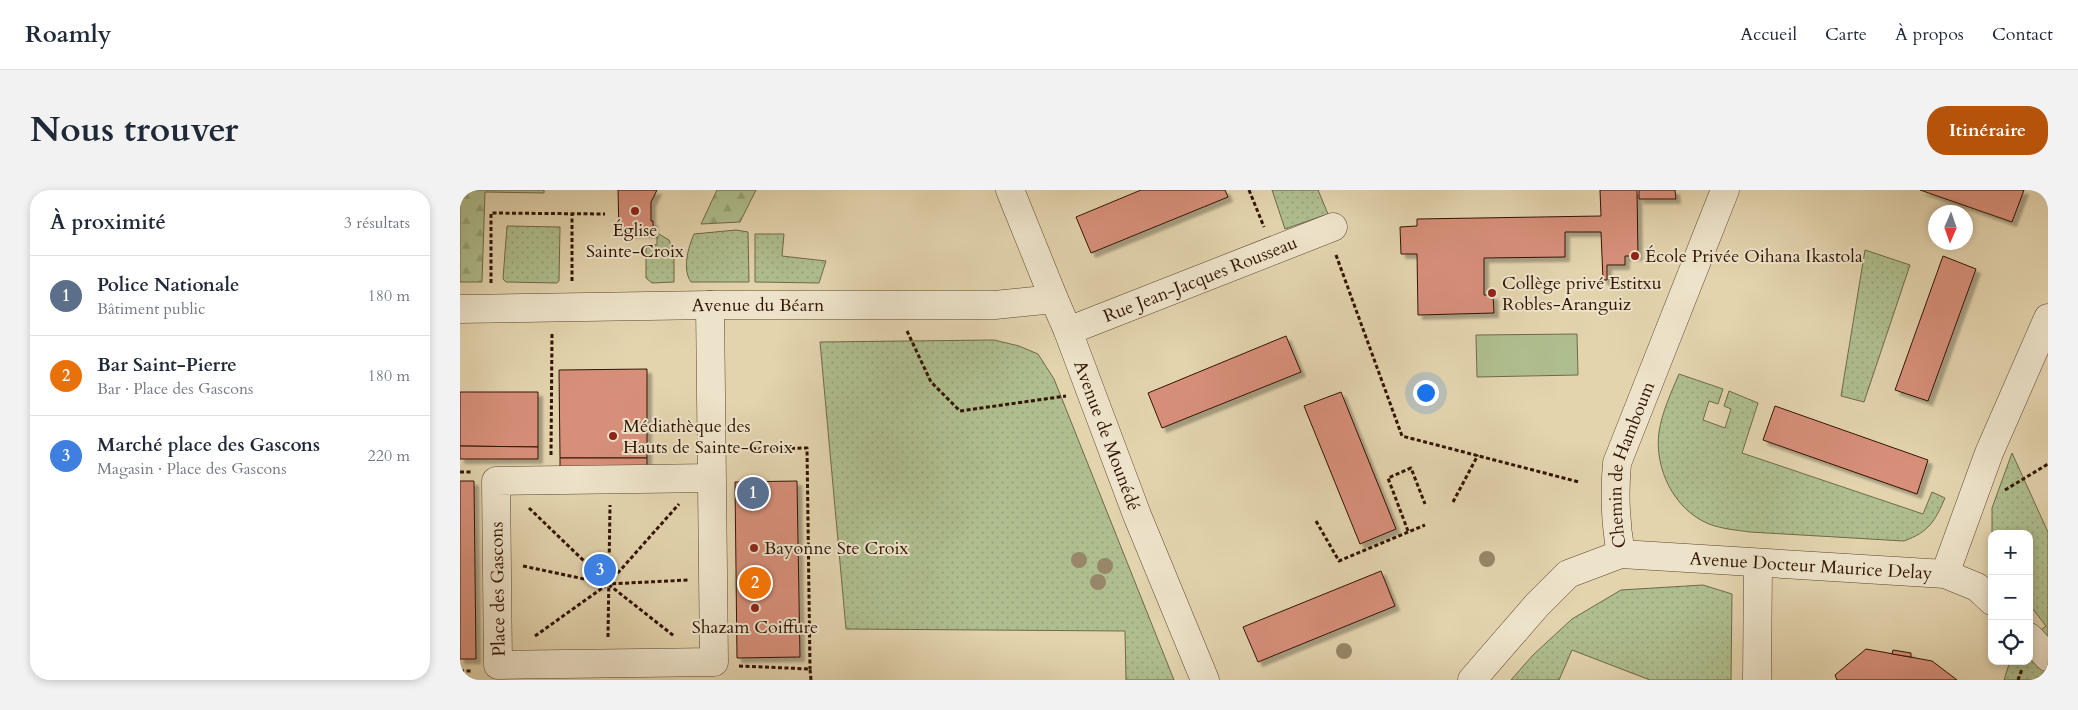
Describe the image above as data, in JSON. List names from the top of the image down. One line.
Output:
{"streets":{"street":["Rue Jean-Jacques Rousseau","Avenue du Béarn","Avenue de Mounédé","Chemin de Hamboum","Avenue Docteur Maurice Delay","Place des Gascons"]},"crossings":[["Rue Jean-Jacques Rousseau","Avenue de Mounédé"],["Avenue du Béarn","Avenue de Mounédé"],["Chemin de Hamboum","Avenue Docteur Maurice Delay"]],"places":["Église Sainte-Croix","École Privée Oihana Ikastola","Collège privé Estitxu Robles-Aranguiz","Médiathèque des Hauts de Sainte-Croix","Bayonne Ste Croix","Shazam Coiffure"],"north":"bottom","page":{"header":"Roamly","nav":["Accueil","Carte","À propos","Contact"],"title":"Nous trouver","buttons":"Itinéraire","heading":["À proximité","3 résultats"],"list":[{"mark":"1","name":"Police Nationale","note":"Bâtiment public","value":"180 m"},{"mark":"2","name":"Bar Saint-Pierre","note":"Bar · Place des Gascons","value":"180 m"},{"mark":"3","name":"Marché place des Gascons","note":"Magasin · Place des Gascons","value":"220 m"}],"pins":["1","3","2"],"map_buttons":["+","−"]}}
